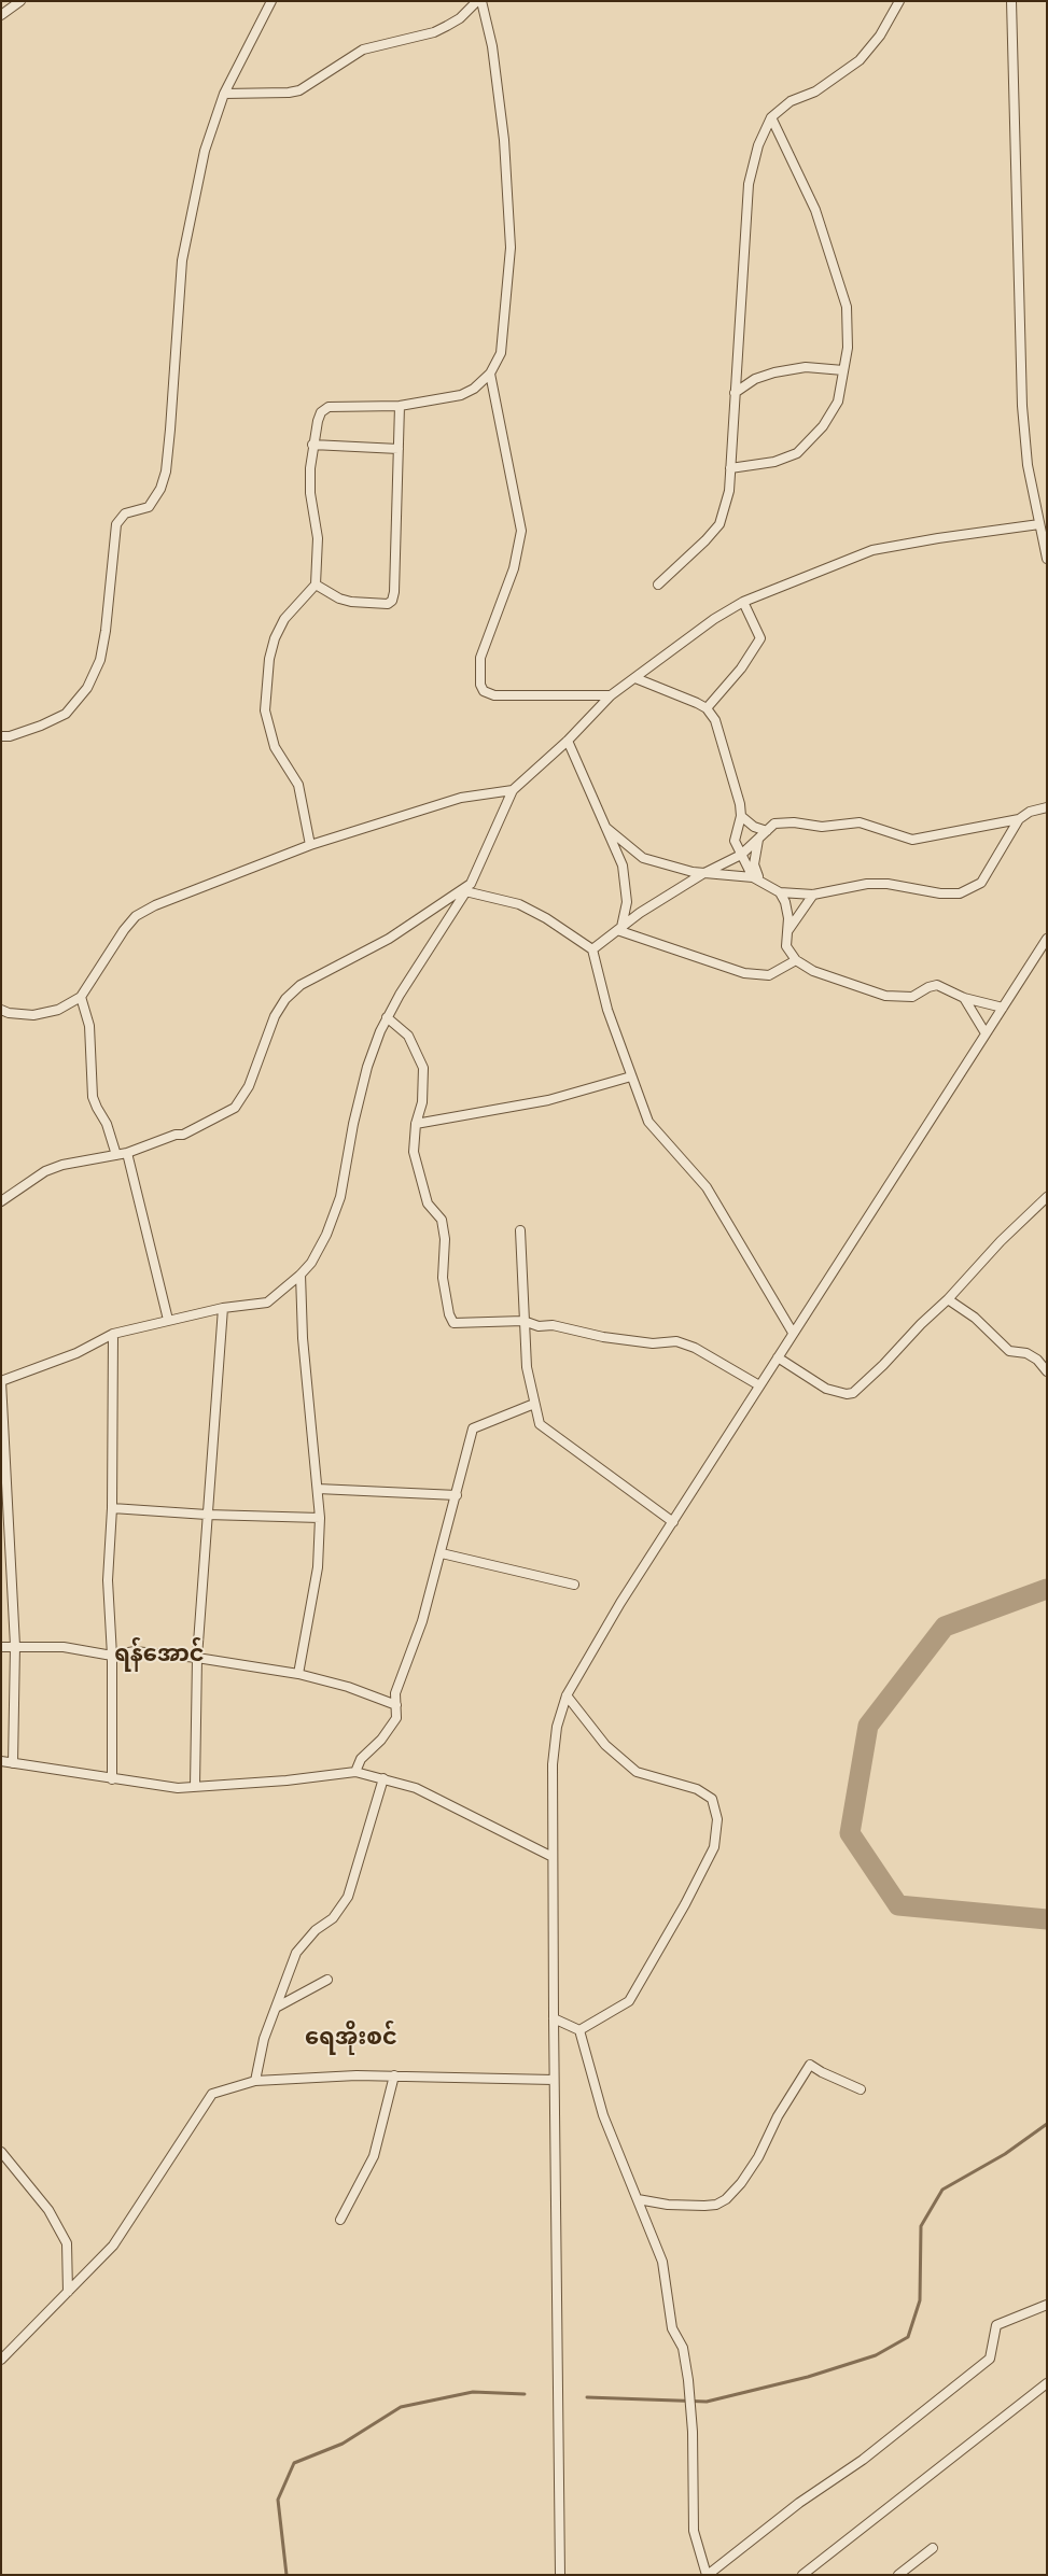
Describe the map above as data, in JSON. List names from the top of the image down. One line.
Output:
{"districts":["ရန်အောင်","ရေအိုးစင်"]}
